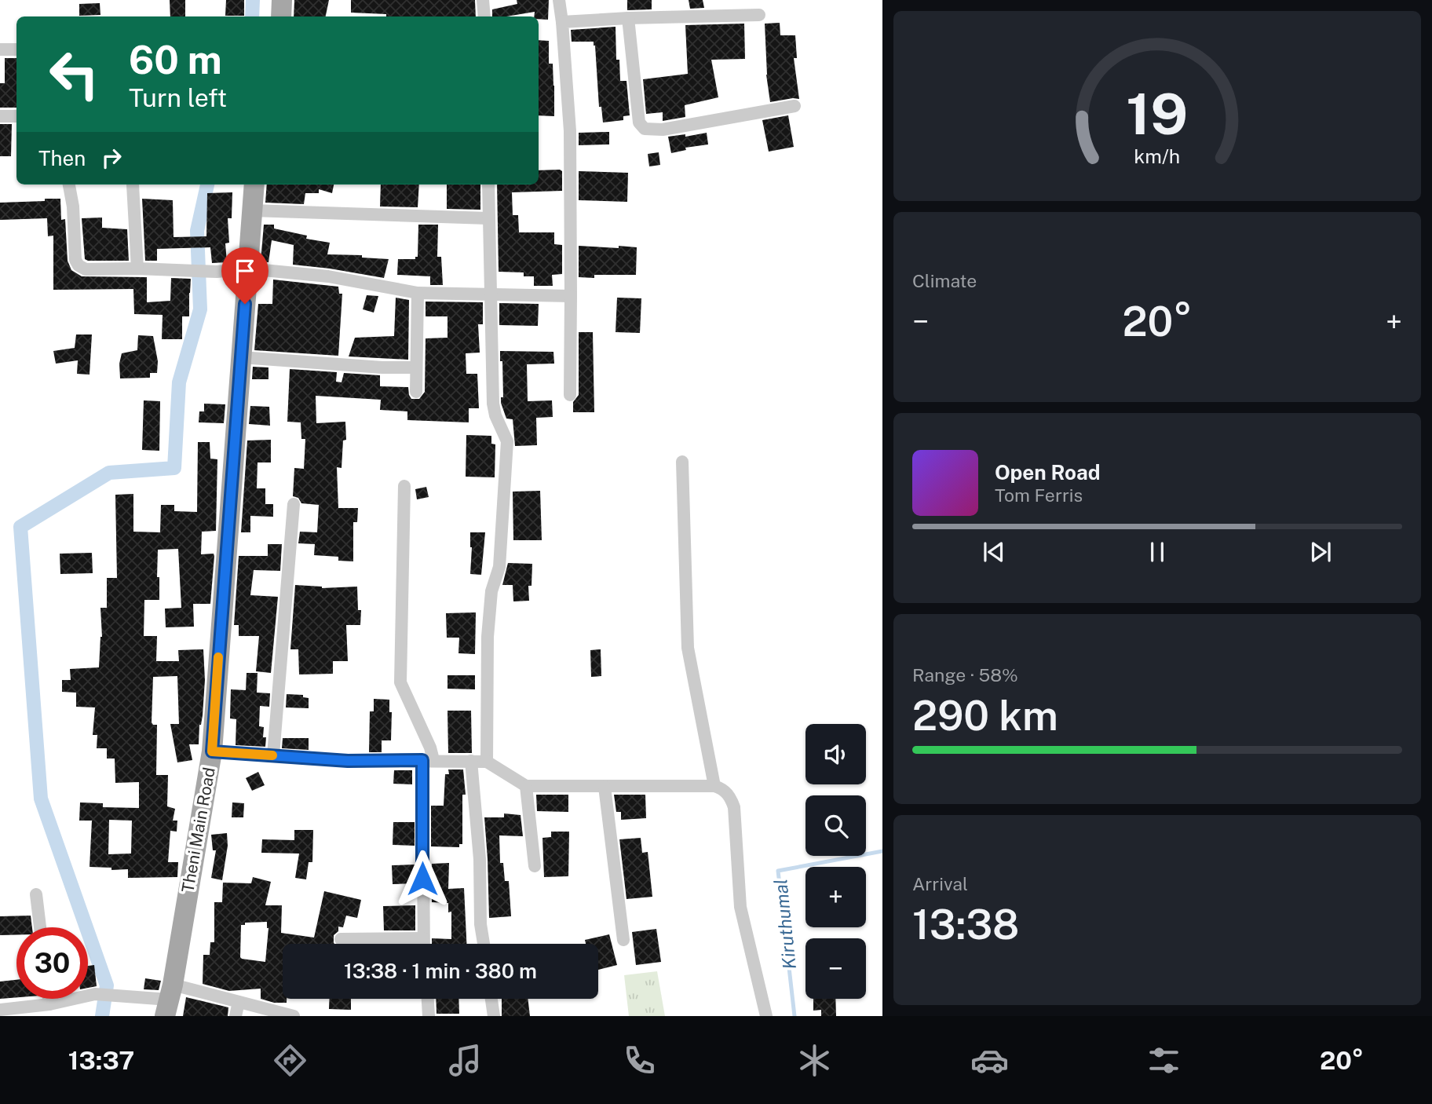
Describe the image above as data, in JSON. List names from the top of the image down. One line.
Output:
{"streets":{"main road":["Theni Main Road"]},"water":["Kiruthumal"],"page":{"turn":["60 m","Turn left"],"then":"Then","tile":["Climate",["Range · 58%","290 km"],["Arrival","13:38"]],"heat":["−","20°","+"],"song":["Open Road","Tom Ferris"],"map_buttons":["+","−"],"limit":"30","trip":"13:38 · 1 min · 380 m","tabs":["13:37","20°"],"gauge":["19","km/h"]}}
